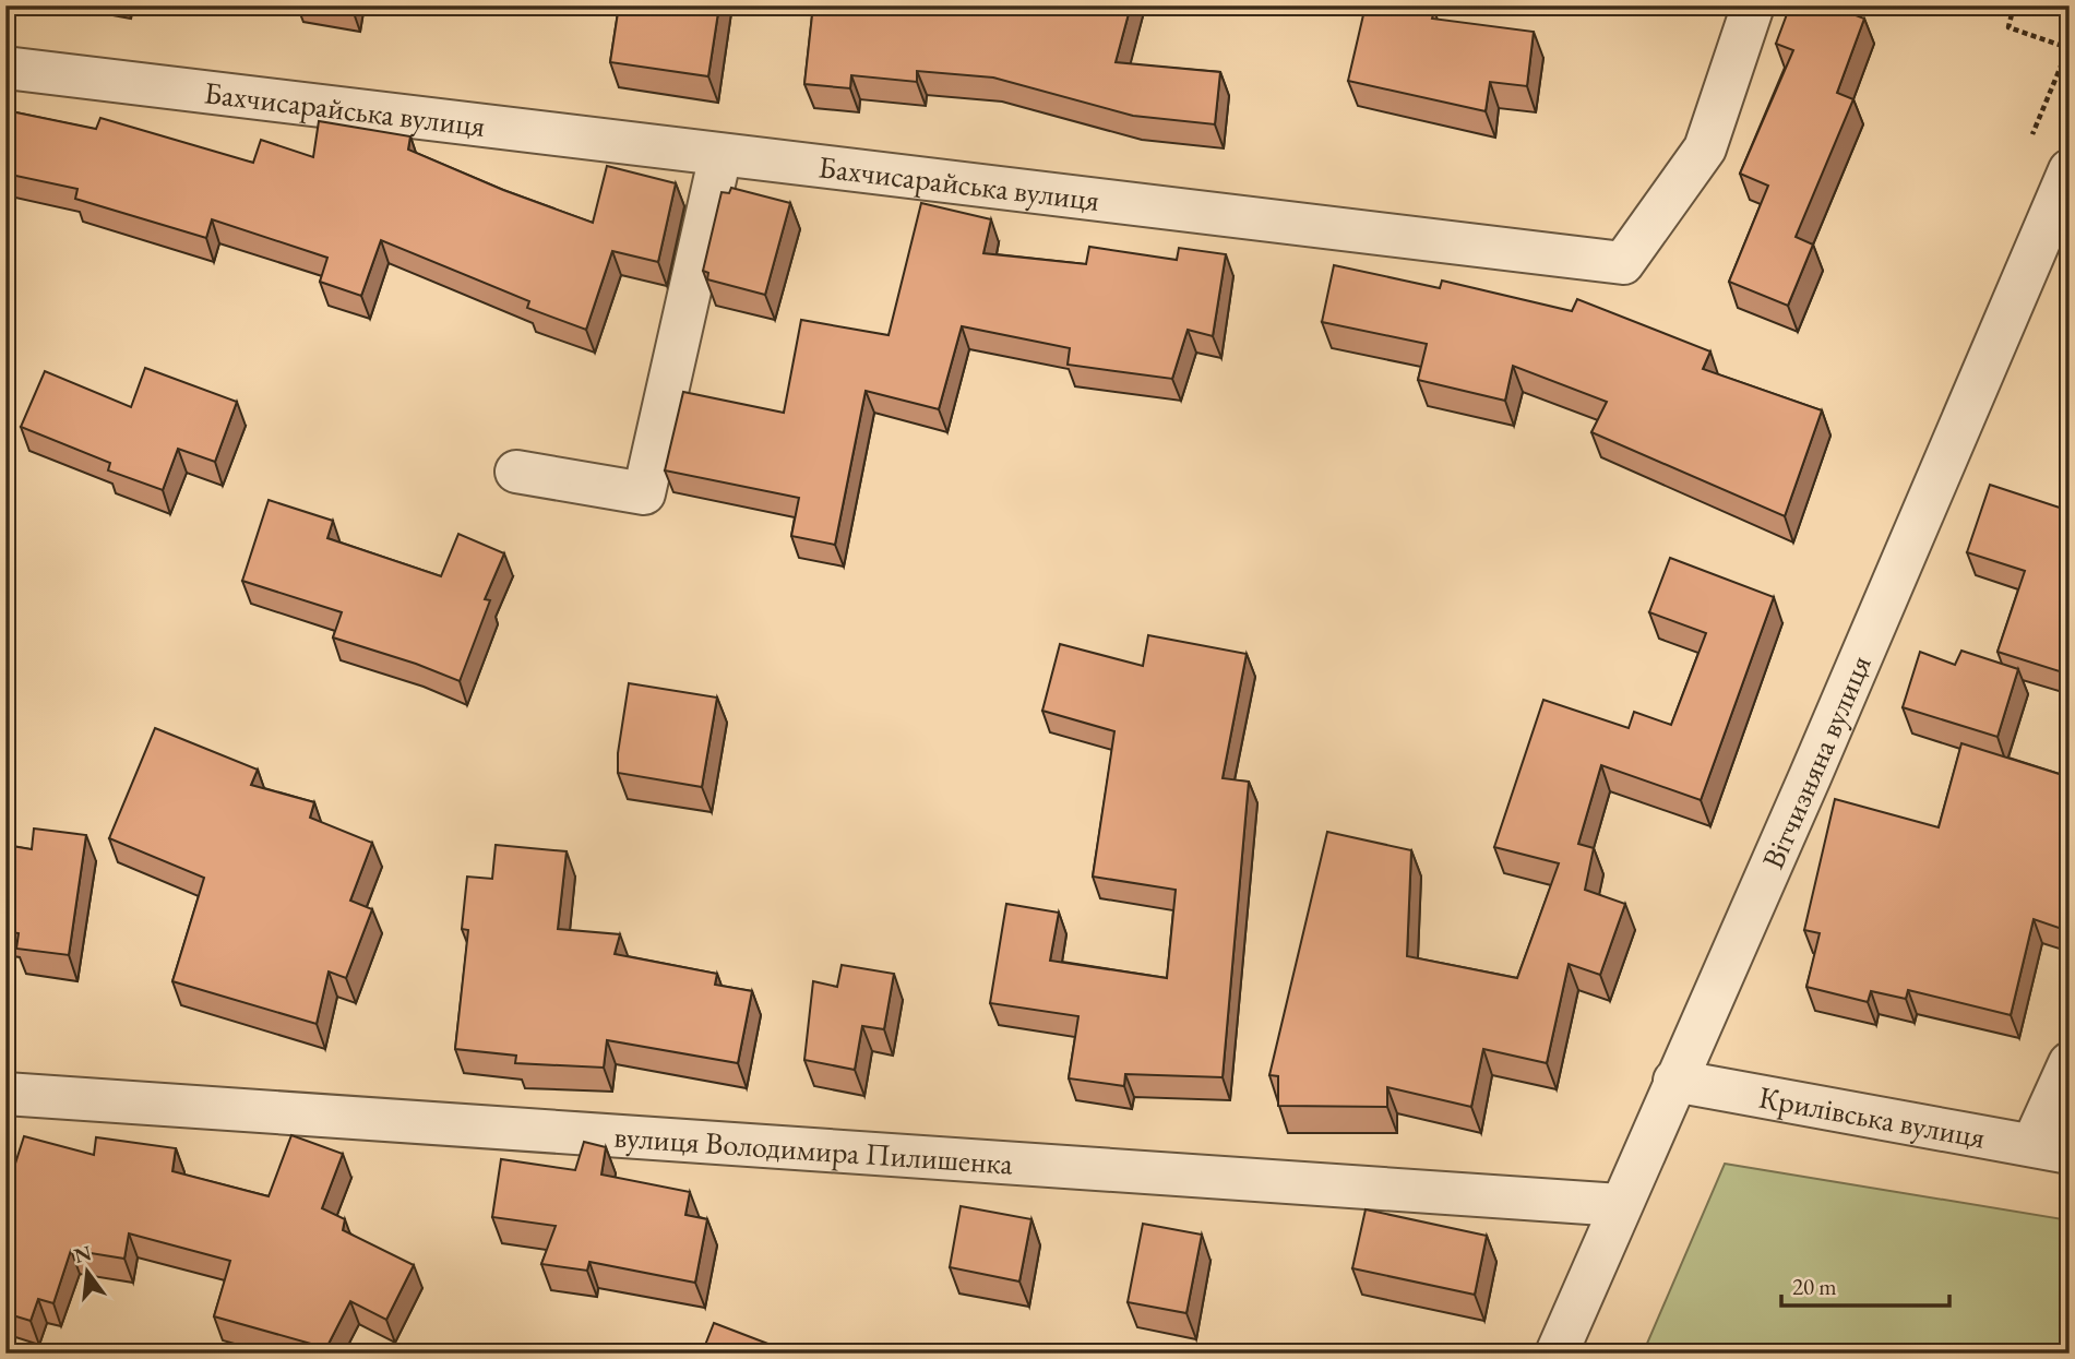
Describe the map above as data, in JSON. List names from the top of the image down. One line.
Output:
{"streets":{"street":["Бахчисарайська вулиця","Вітчизняна вулиця","Крилівська вулиця","вулиця Володимира Пилишенка"]},"crossings":[["Вітчизняна вулиця","Крилівська вулиця"],["Вітчизняна вулиця","вулиця Володимира Пилишенка"]],"scale_bar":"20 m","north":"top"}
